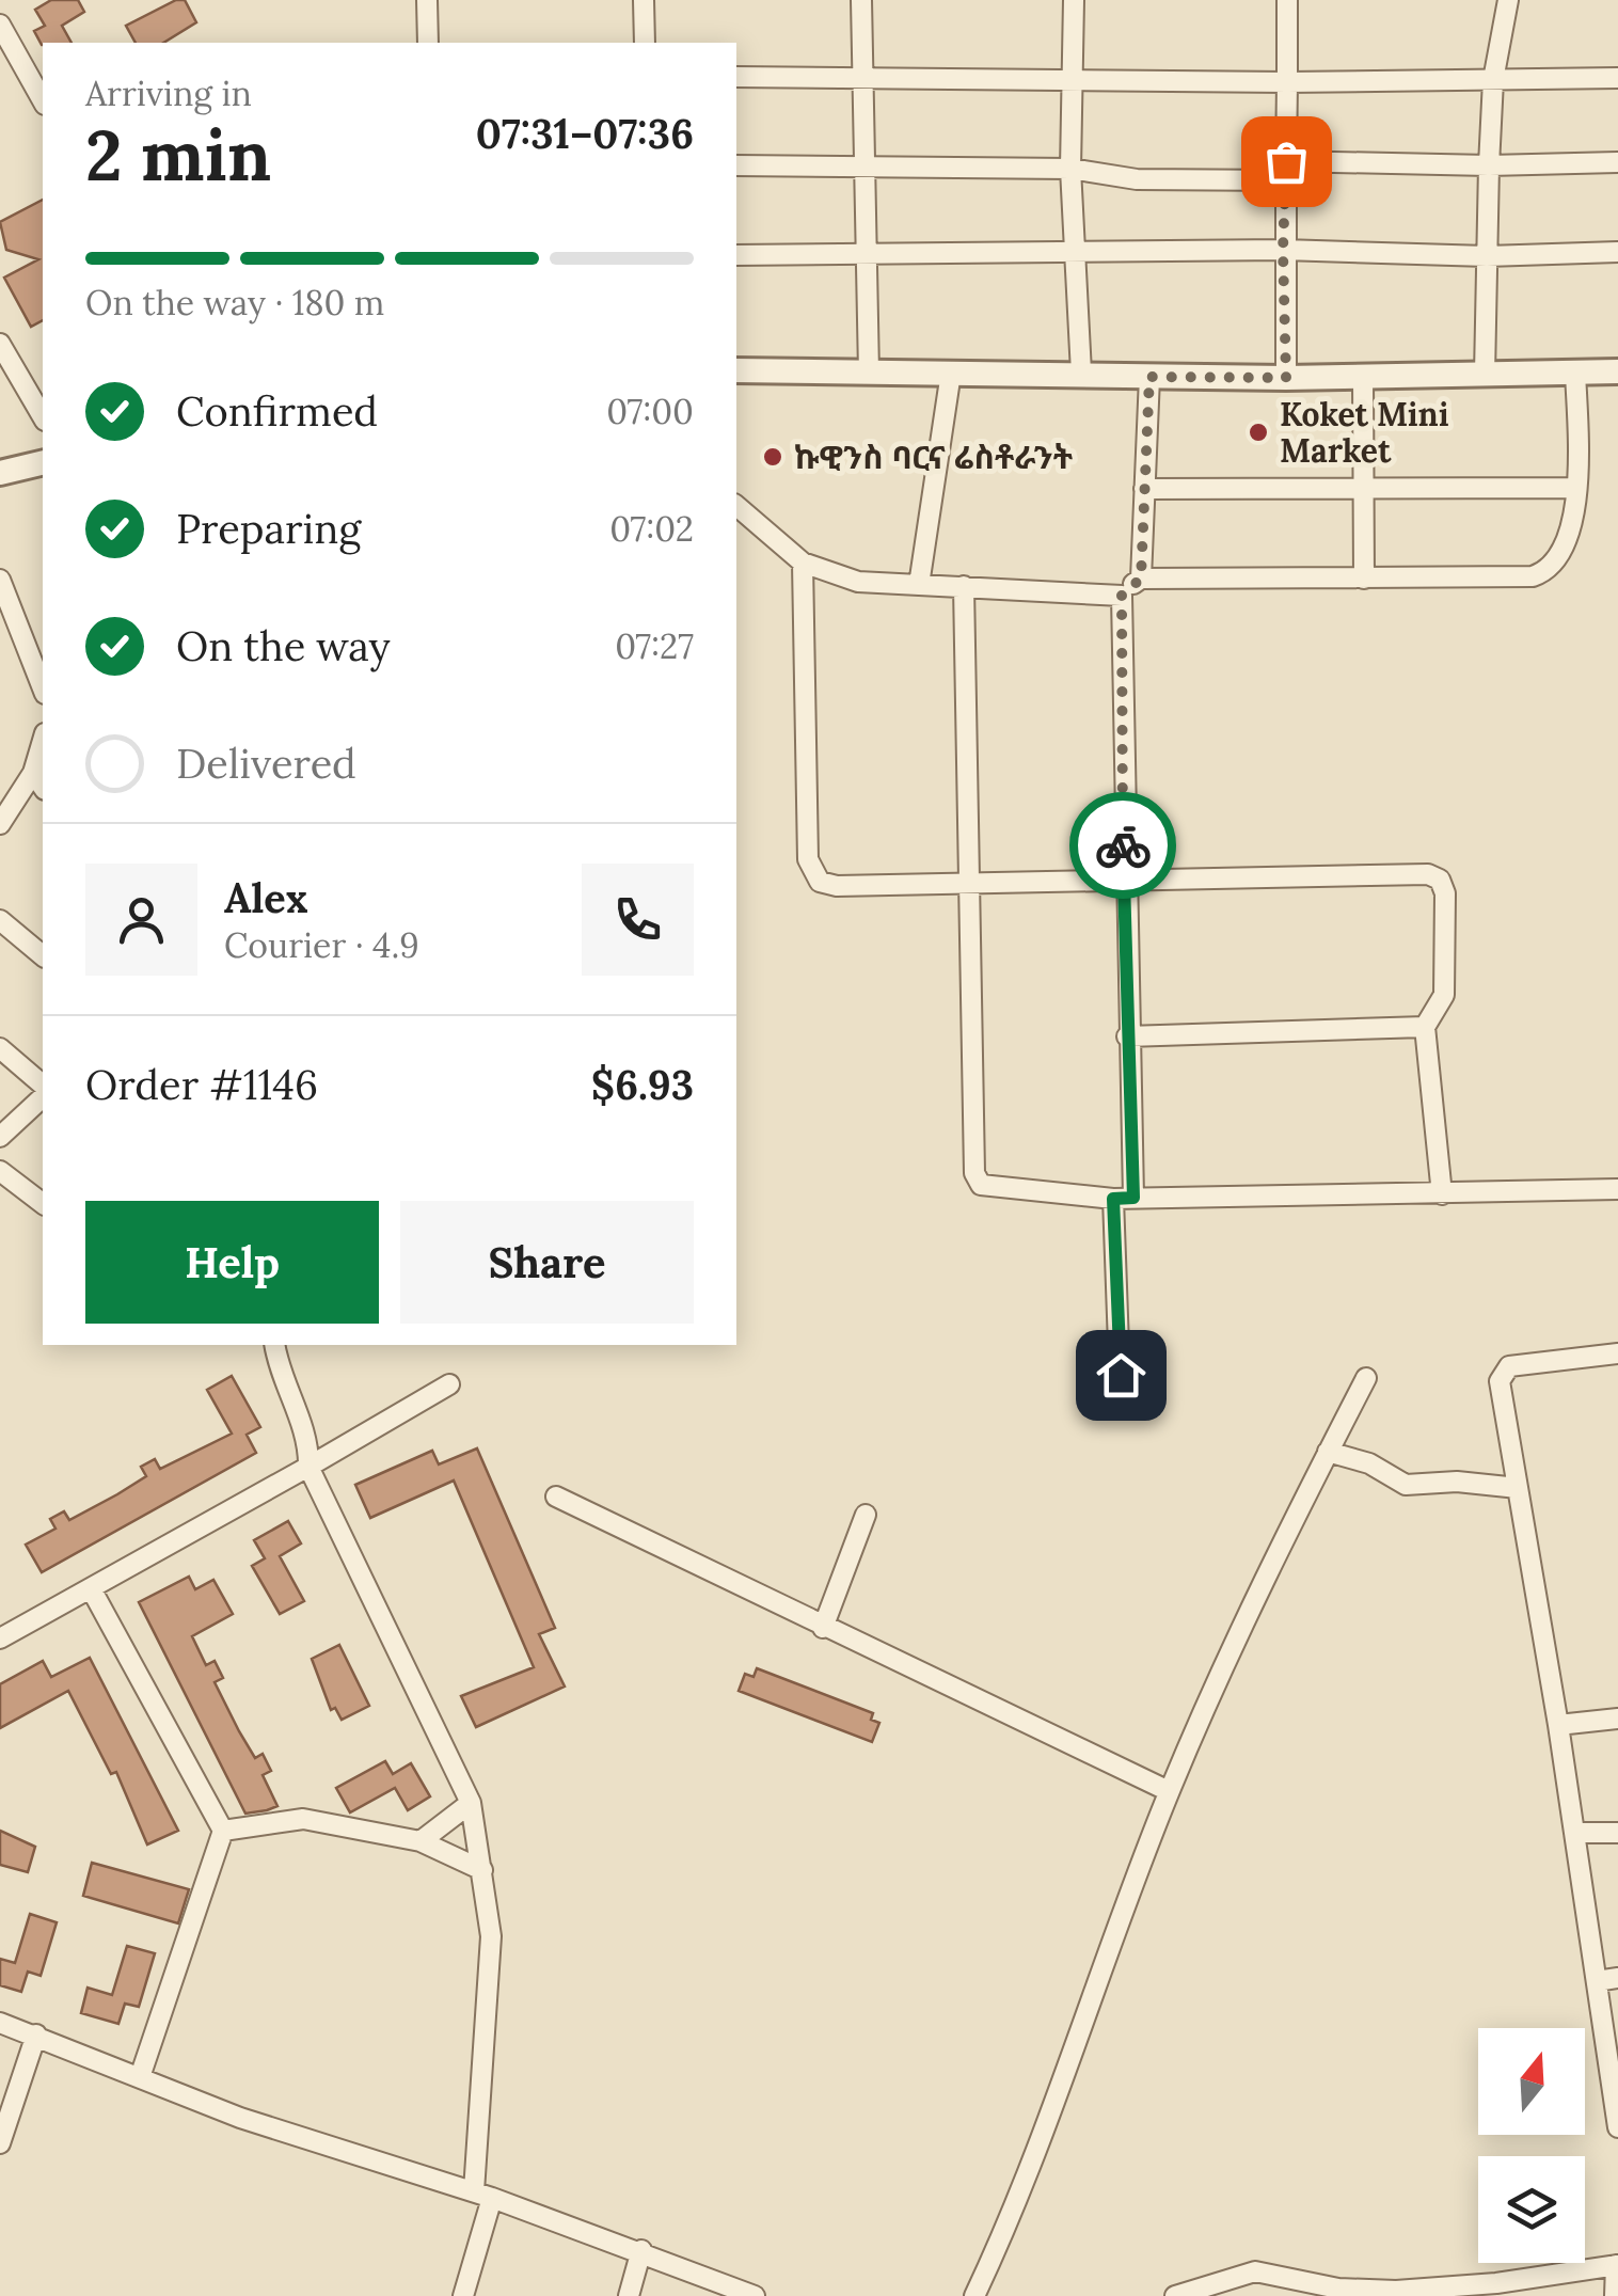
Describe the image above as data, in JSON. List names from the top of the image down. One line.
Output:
{"places":["Koket Mini Market","ኩዊንስ ባርና ሬስቶራንት"],"north":"top","page":{"heading":["2 min","Arriving in","07:31–07:36"],"panel":["Alex","Courier · 4.9","Order #1146","$6.93"],"bar":"On the way · 180 m","list":[["Confirmed","07:00"],["Preparing","07:02"],["On the way","07:27"],"Delivered"],"buttons":["Help","Share"]}}
